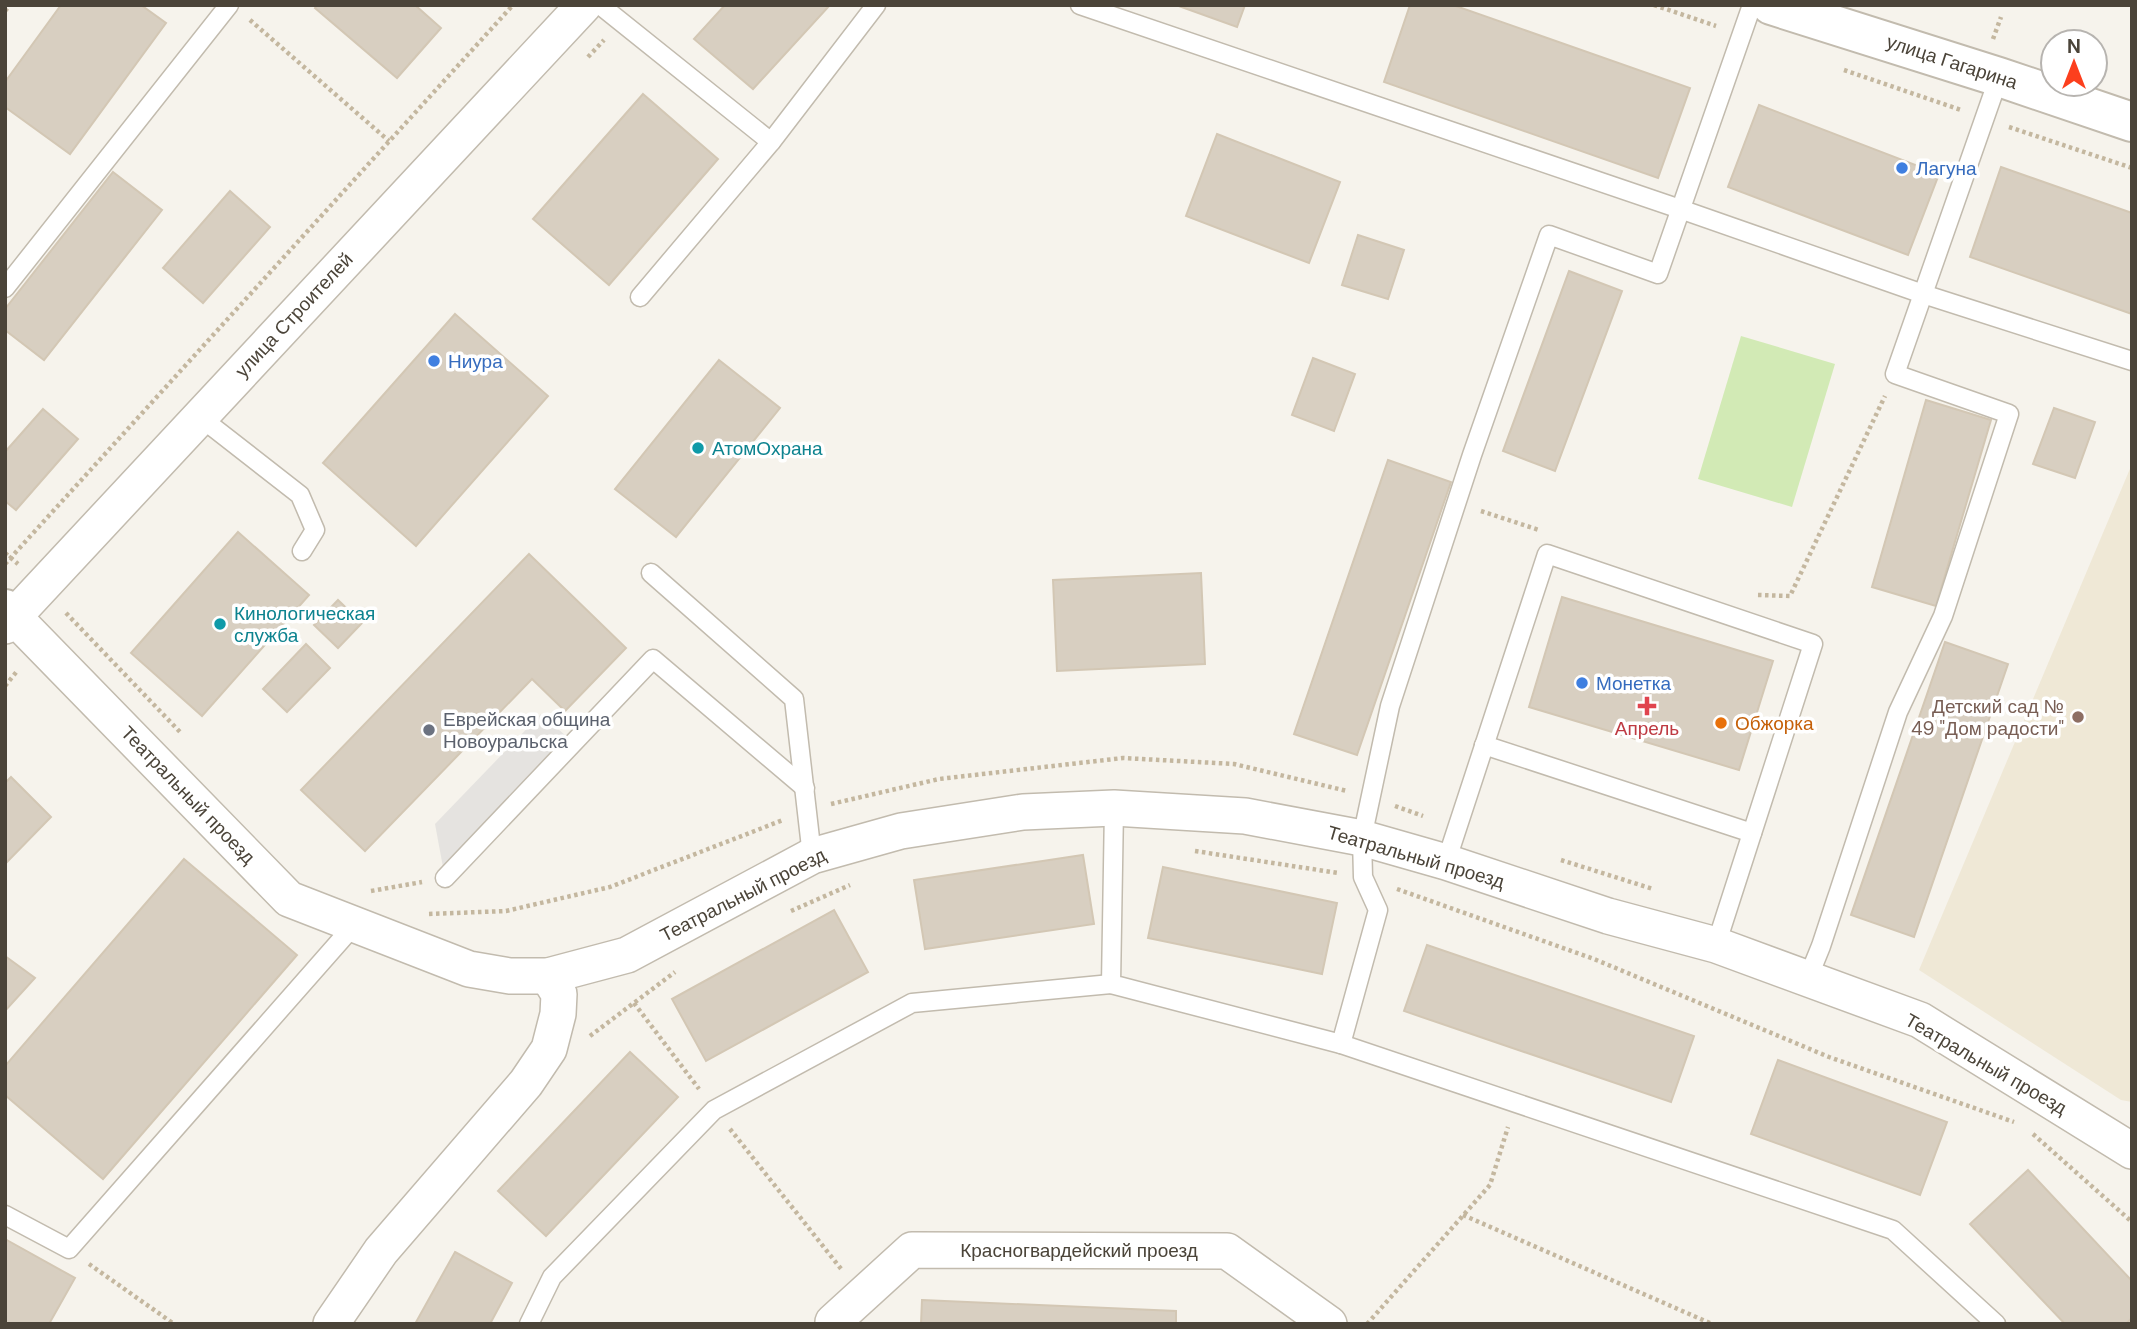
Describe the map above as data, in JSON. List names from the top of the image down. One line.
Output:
{"streets":{"street":["улица Гагарина","улица Строителей","Театральный проезд","Красногвардейский проезд"]},"crossings":[["улица Строителей","Театральный проезд"]],"places":{"other":["Лагуна","Ниура","АтомОхрана","Кинологическая служба","Монетка","Детский сад № 49 \"Дом радости\"","Обжорка","Еврейская община Новоуральска"],"health":["Апрель"]},"north":"top"}
